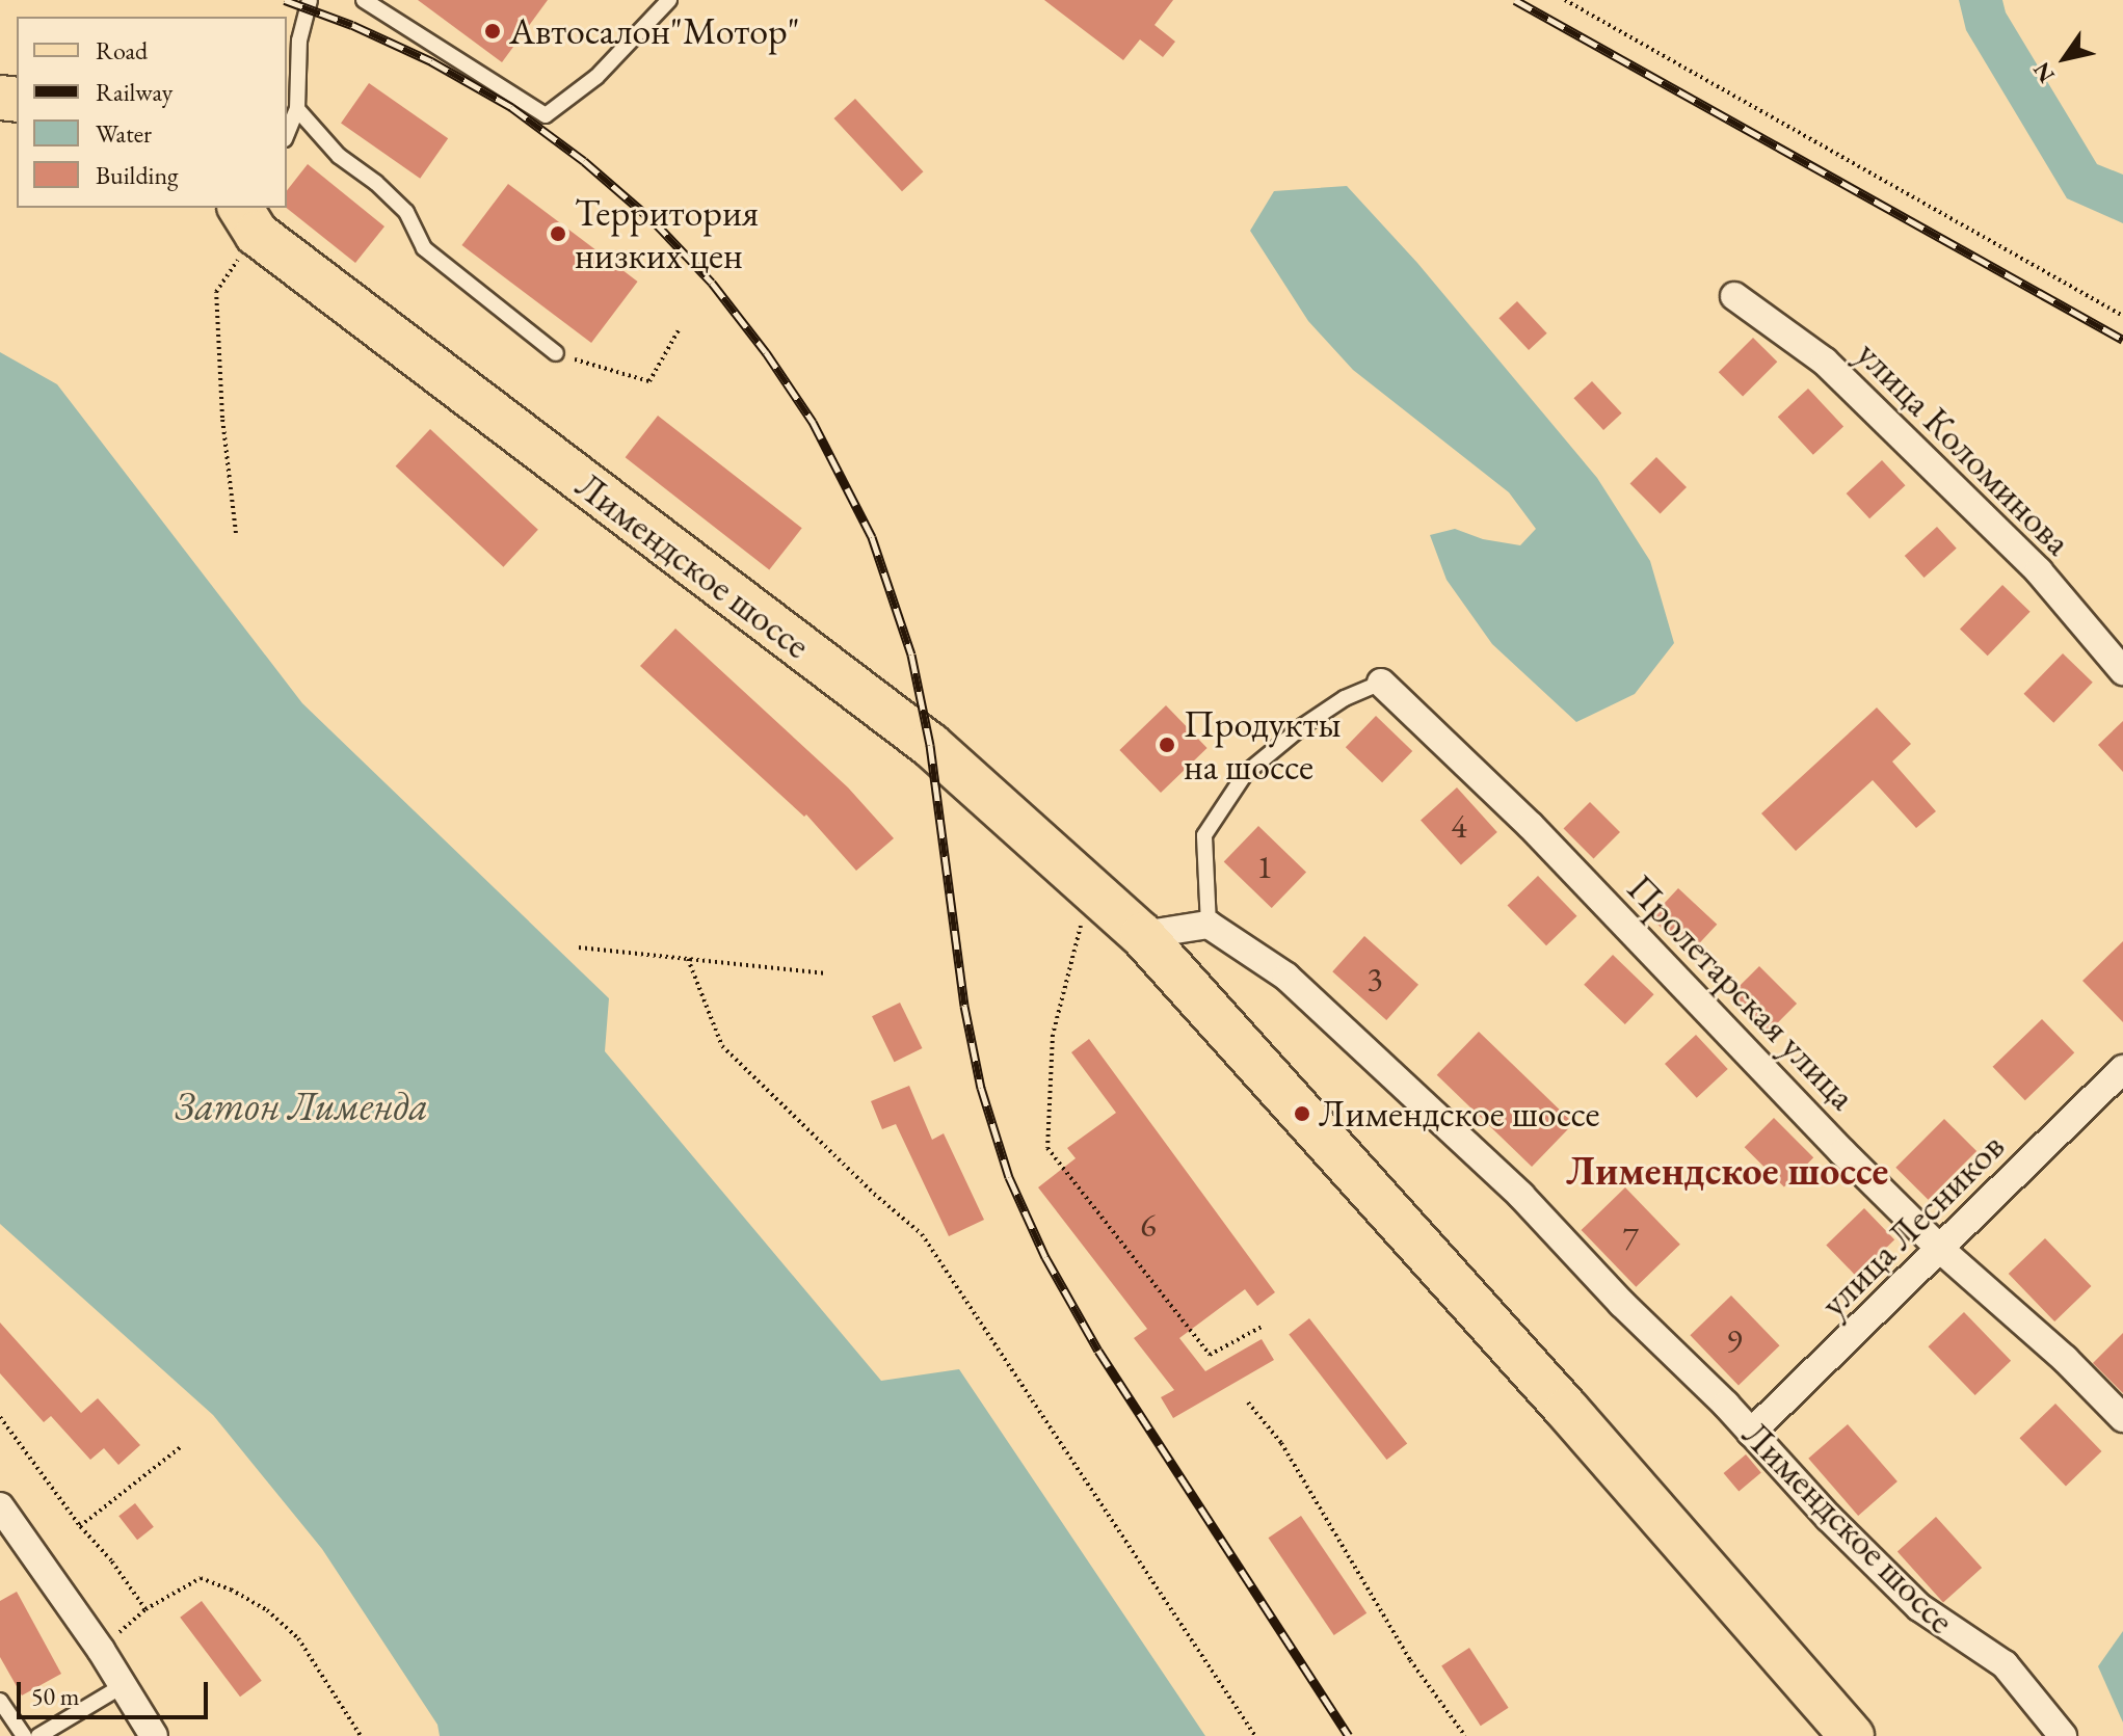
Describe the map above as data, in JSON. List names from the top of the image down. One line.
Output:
{"streets":{"main road":["Лимендское шоссе"],"street":["улица Коломинова","Пролетарская улица","улица Лесников"]},"crossings":[["Лимендское шоссе","улица Лесников"],["Пролетарская улица","улица Лесников"]],"districts":["Лимендское шоссе"],"water":["Затон Лименда"],"places":["Автосалон\"Мотор\"","Территория низких цен","Продукты на шоссе","Лимендское шоссе"],"house_numbers":["4","1","3","6","7","9"],"legend":["Road","Railway","Water","Building"],"scale_bar":"50 m","north":"bottom left"}
